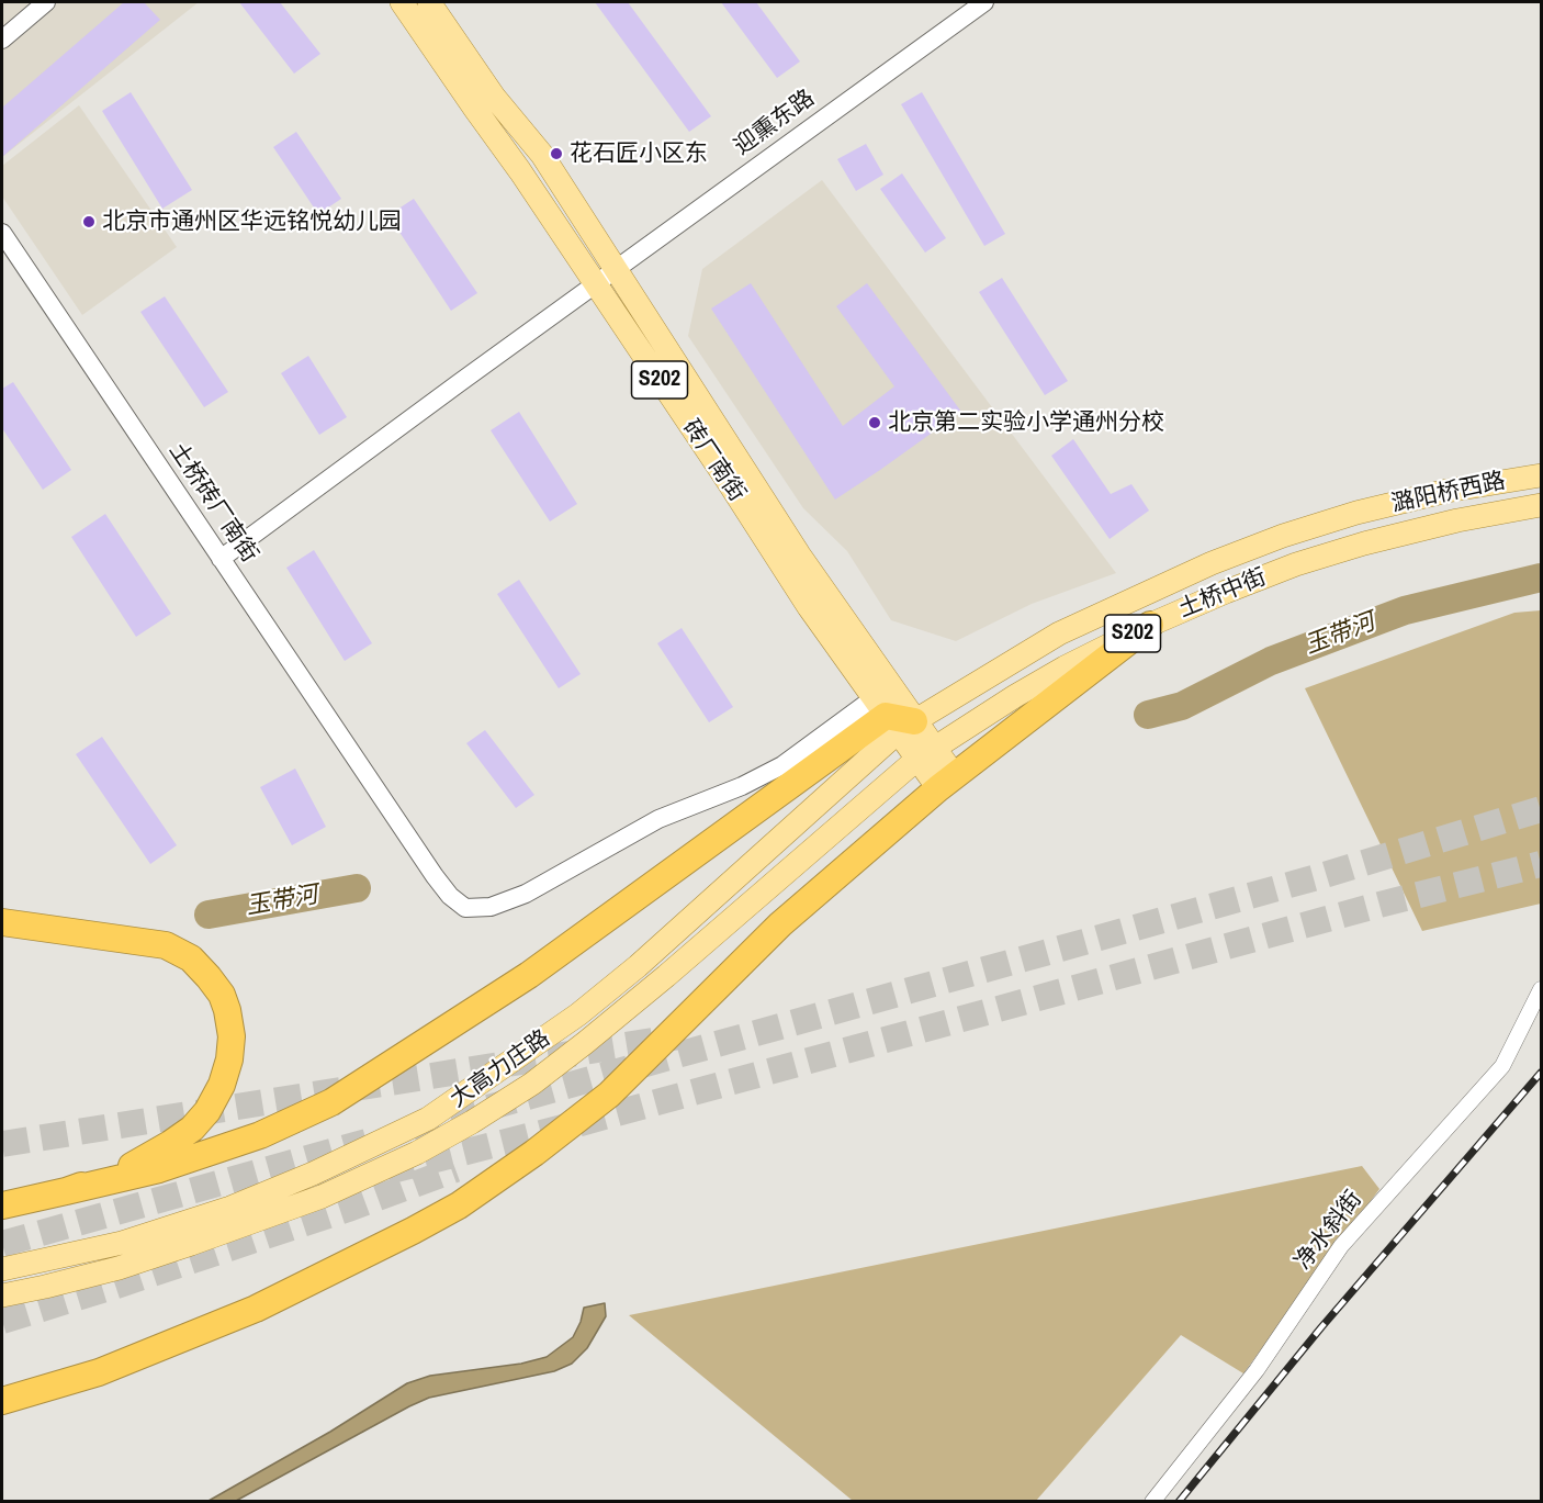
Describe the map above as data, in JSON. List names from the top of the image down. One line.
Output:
{"streets":{"main road":["S202","砖厂南街","潞阳桥西路","土桥中街","大高力庄路"],"street":["迎熏东路","土桥砖厂南街","净水斜街"]},"crossings":[["迎熏东路","砖厂南街"],["迎熏东路","土桥砖厂南街"],["砖厂南街","潞阳桥西路"],["砖厂南街","土桥砖厂南街"],["砖厂南街","土桥中街"],["砖厂南街","大高力庄路"],["潞阳桥西路","土桥砖厂南街"],["潞阳桥西路","土桥中街"],["潞阳桥西路","大高力庄路"],["土桥砖厂南街","大高力庄路"],["土桥中街","大高力庄路"]],"water":["玉带河"],"places":["花石匠小区东","北京市通州区华远铭悦幼儿园","北京第二实验小学通州分校"]}
